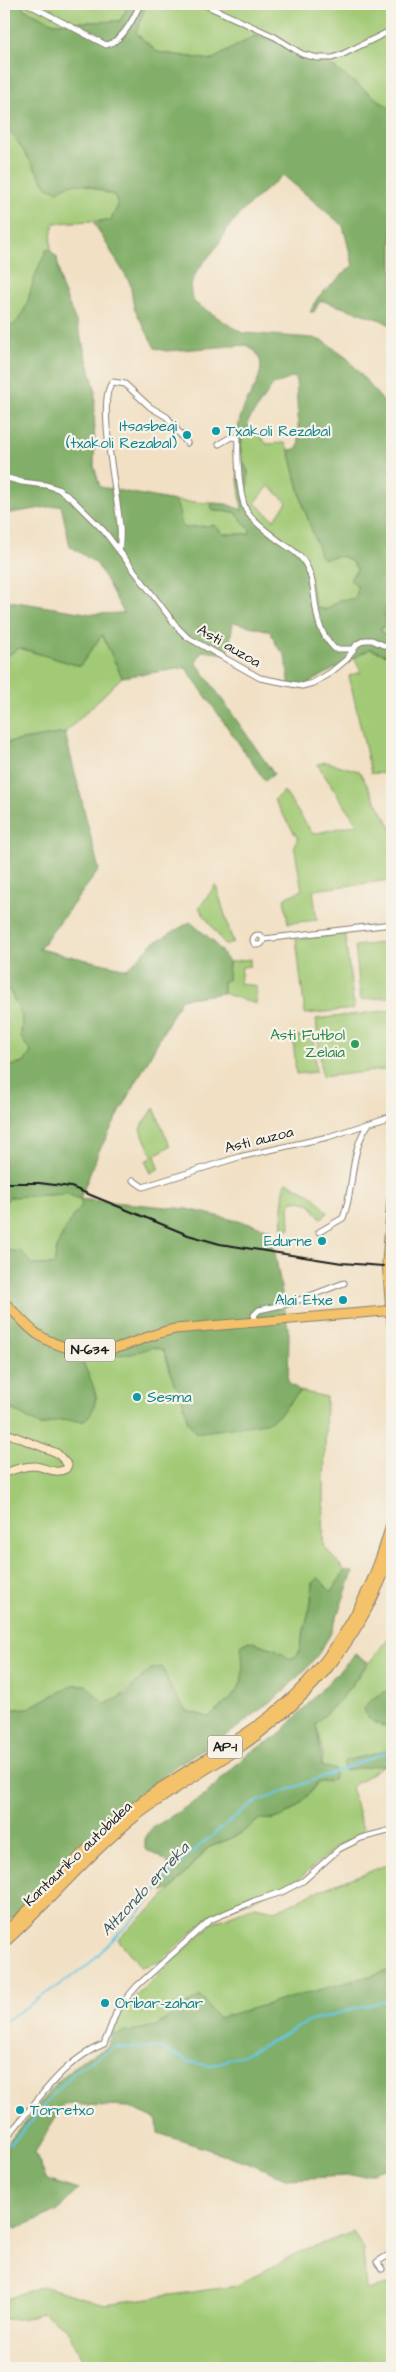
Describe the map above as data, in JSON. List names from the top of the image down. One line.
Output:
{"streets":{"highway":["N-634","AP-1","Kantauriko autobidea"],"street":["Asti auzoa"]},"water":["Altzondo erreka"],"places":["Txakoli Rezabal","Itsasbegi (txakoli Rezabal)","Asti Futbol Zelaia","Edurne","Alai Etxe","Sesma","Oribar-zahar","Torretxo"]}
